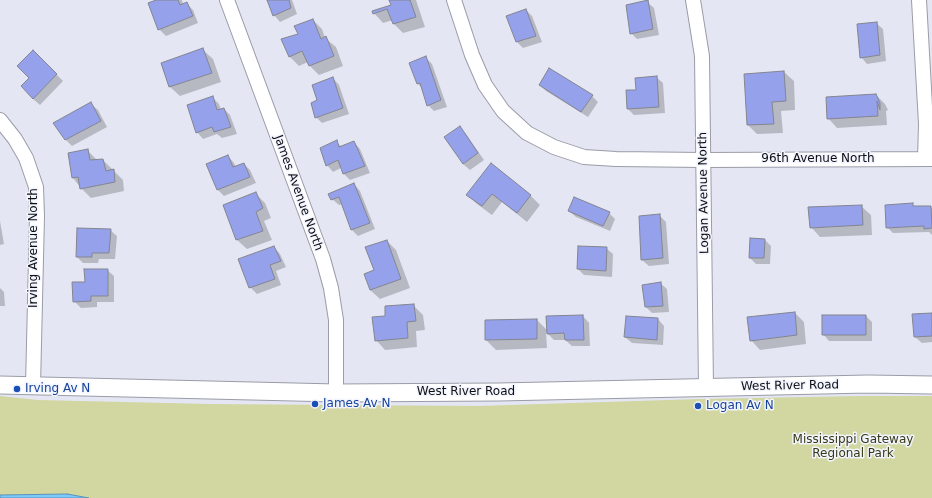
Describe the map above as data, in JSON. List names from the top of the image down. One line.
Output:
{"streets":{"street":["96th Avenue North","James Avenue North","Logan Avenue North","Irving Avenue North","West River Road"]},"crossings":[["96th Avenue North","Logan Avenue North"],["James Avenue North","West River Road"],["Logan Avenue North","West River Road"],["Irving Avenue North","West River Road"]],"parks":["Mississippi Gateway Regional Park"],"places":["Irving Av N","James Av N","Logan Av N"]}
